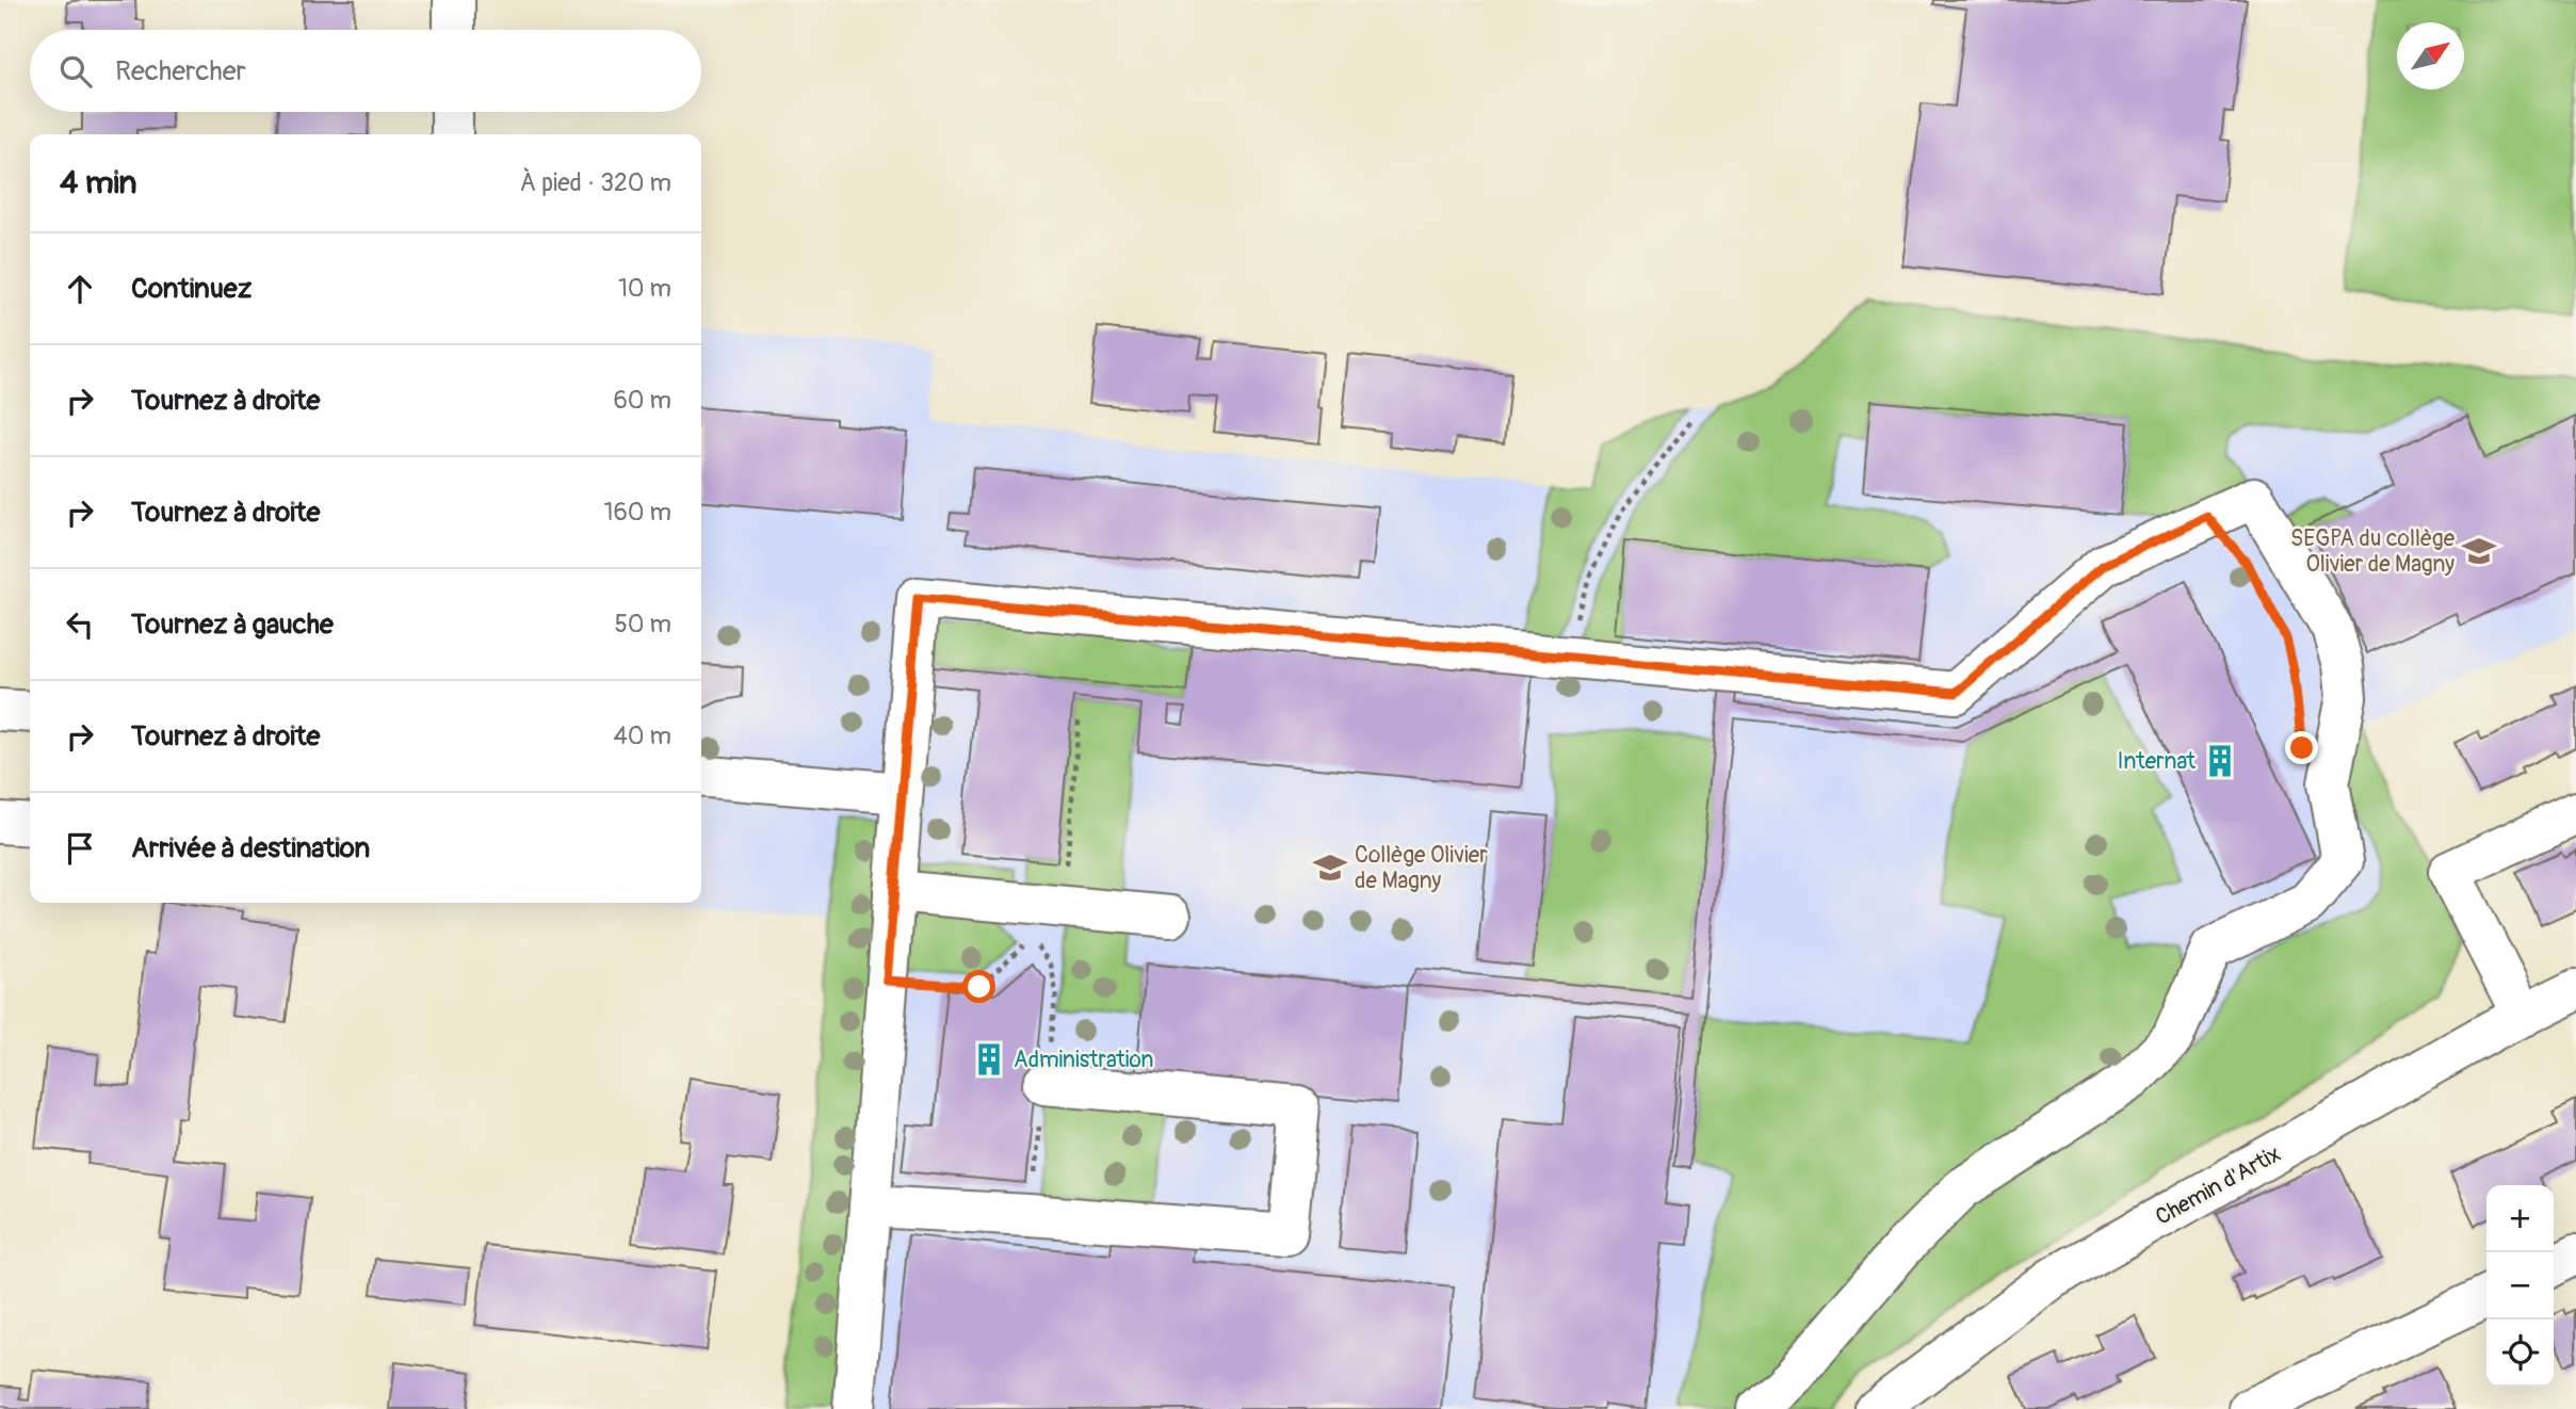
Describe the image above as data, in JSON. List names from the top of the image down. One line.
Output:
{"streets":{"street":["Chemin d'Artix"]},"places":{"school or university":["SEGPA du collège Olivier de Magny","Collège Olivier de Magny"],"building":["Internat","Administration"]},"north":"top right","page":{"search":"Rechercher","heading":["4 min","À pied · 320 m"],"list":[["Continuez","10 m"],["Tournez à droite","60 m"],["Tournez à droite","160 m"],["Tournez à gauche","50 m"],["Tournez à droite","40 m"],"Arrivée à destination"],"map_buttons":["+","−"]}}
